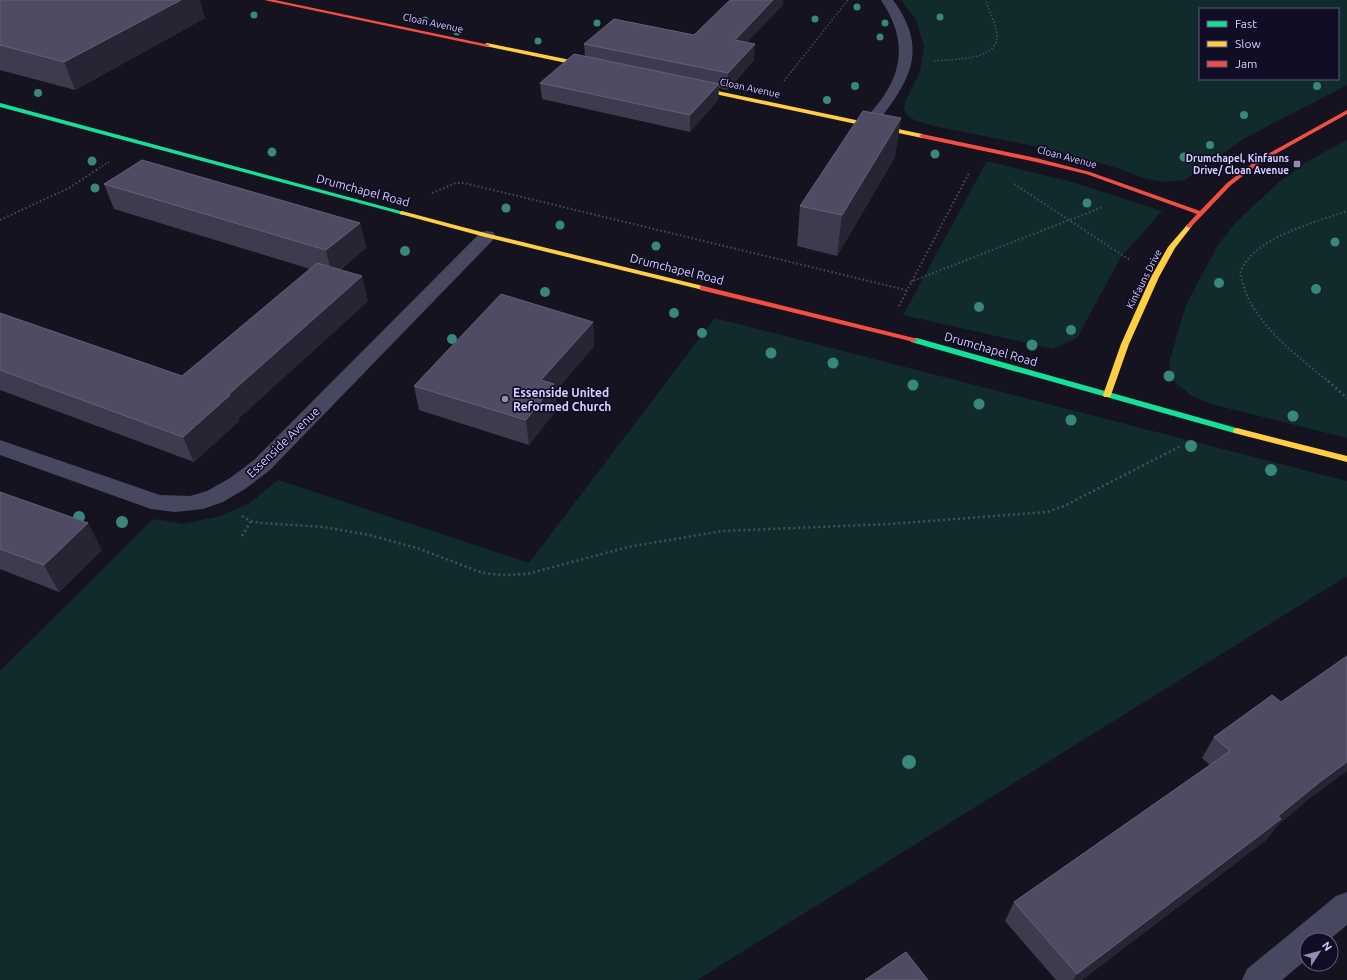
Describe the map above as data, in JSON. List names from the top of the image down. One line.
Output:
{"streets":{"street":["Cloan Avenue","Drumchapel Road","Kinfauns Drive","Essenside Avenue"]},"crossings":[["Cloan Avenue","Kinfauns Drive"],["Drumchapel Road","Kinfauns Drive"],["Drumchapel Road","Essenside Avenue"]],"places":{"transit":["Drumchapel, Kinfauns Drive/ Cloan Avenue"],"other":["Essenside United Reformed Church"]},"legend":["Fast","Slow","Jam"],"north":"top right"}
